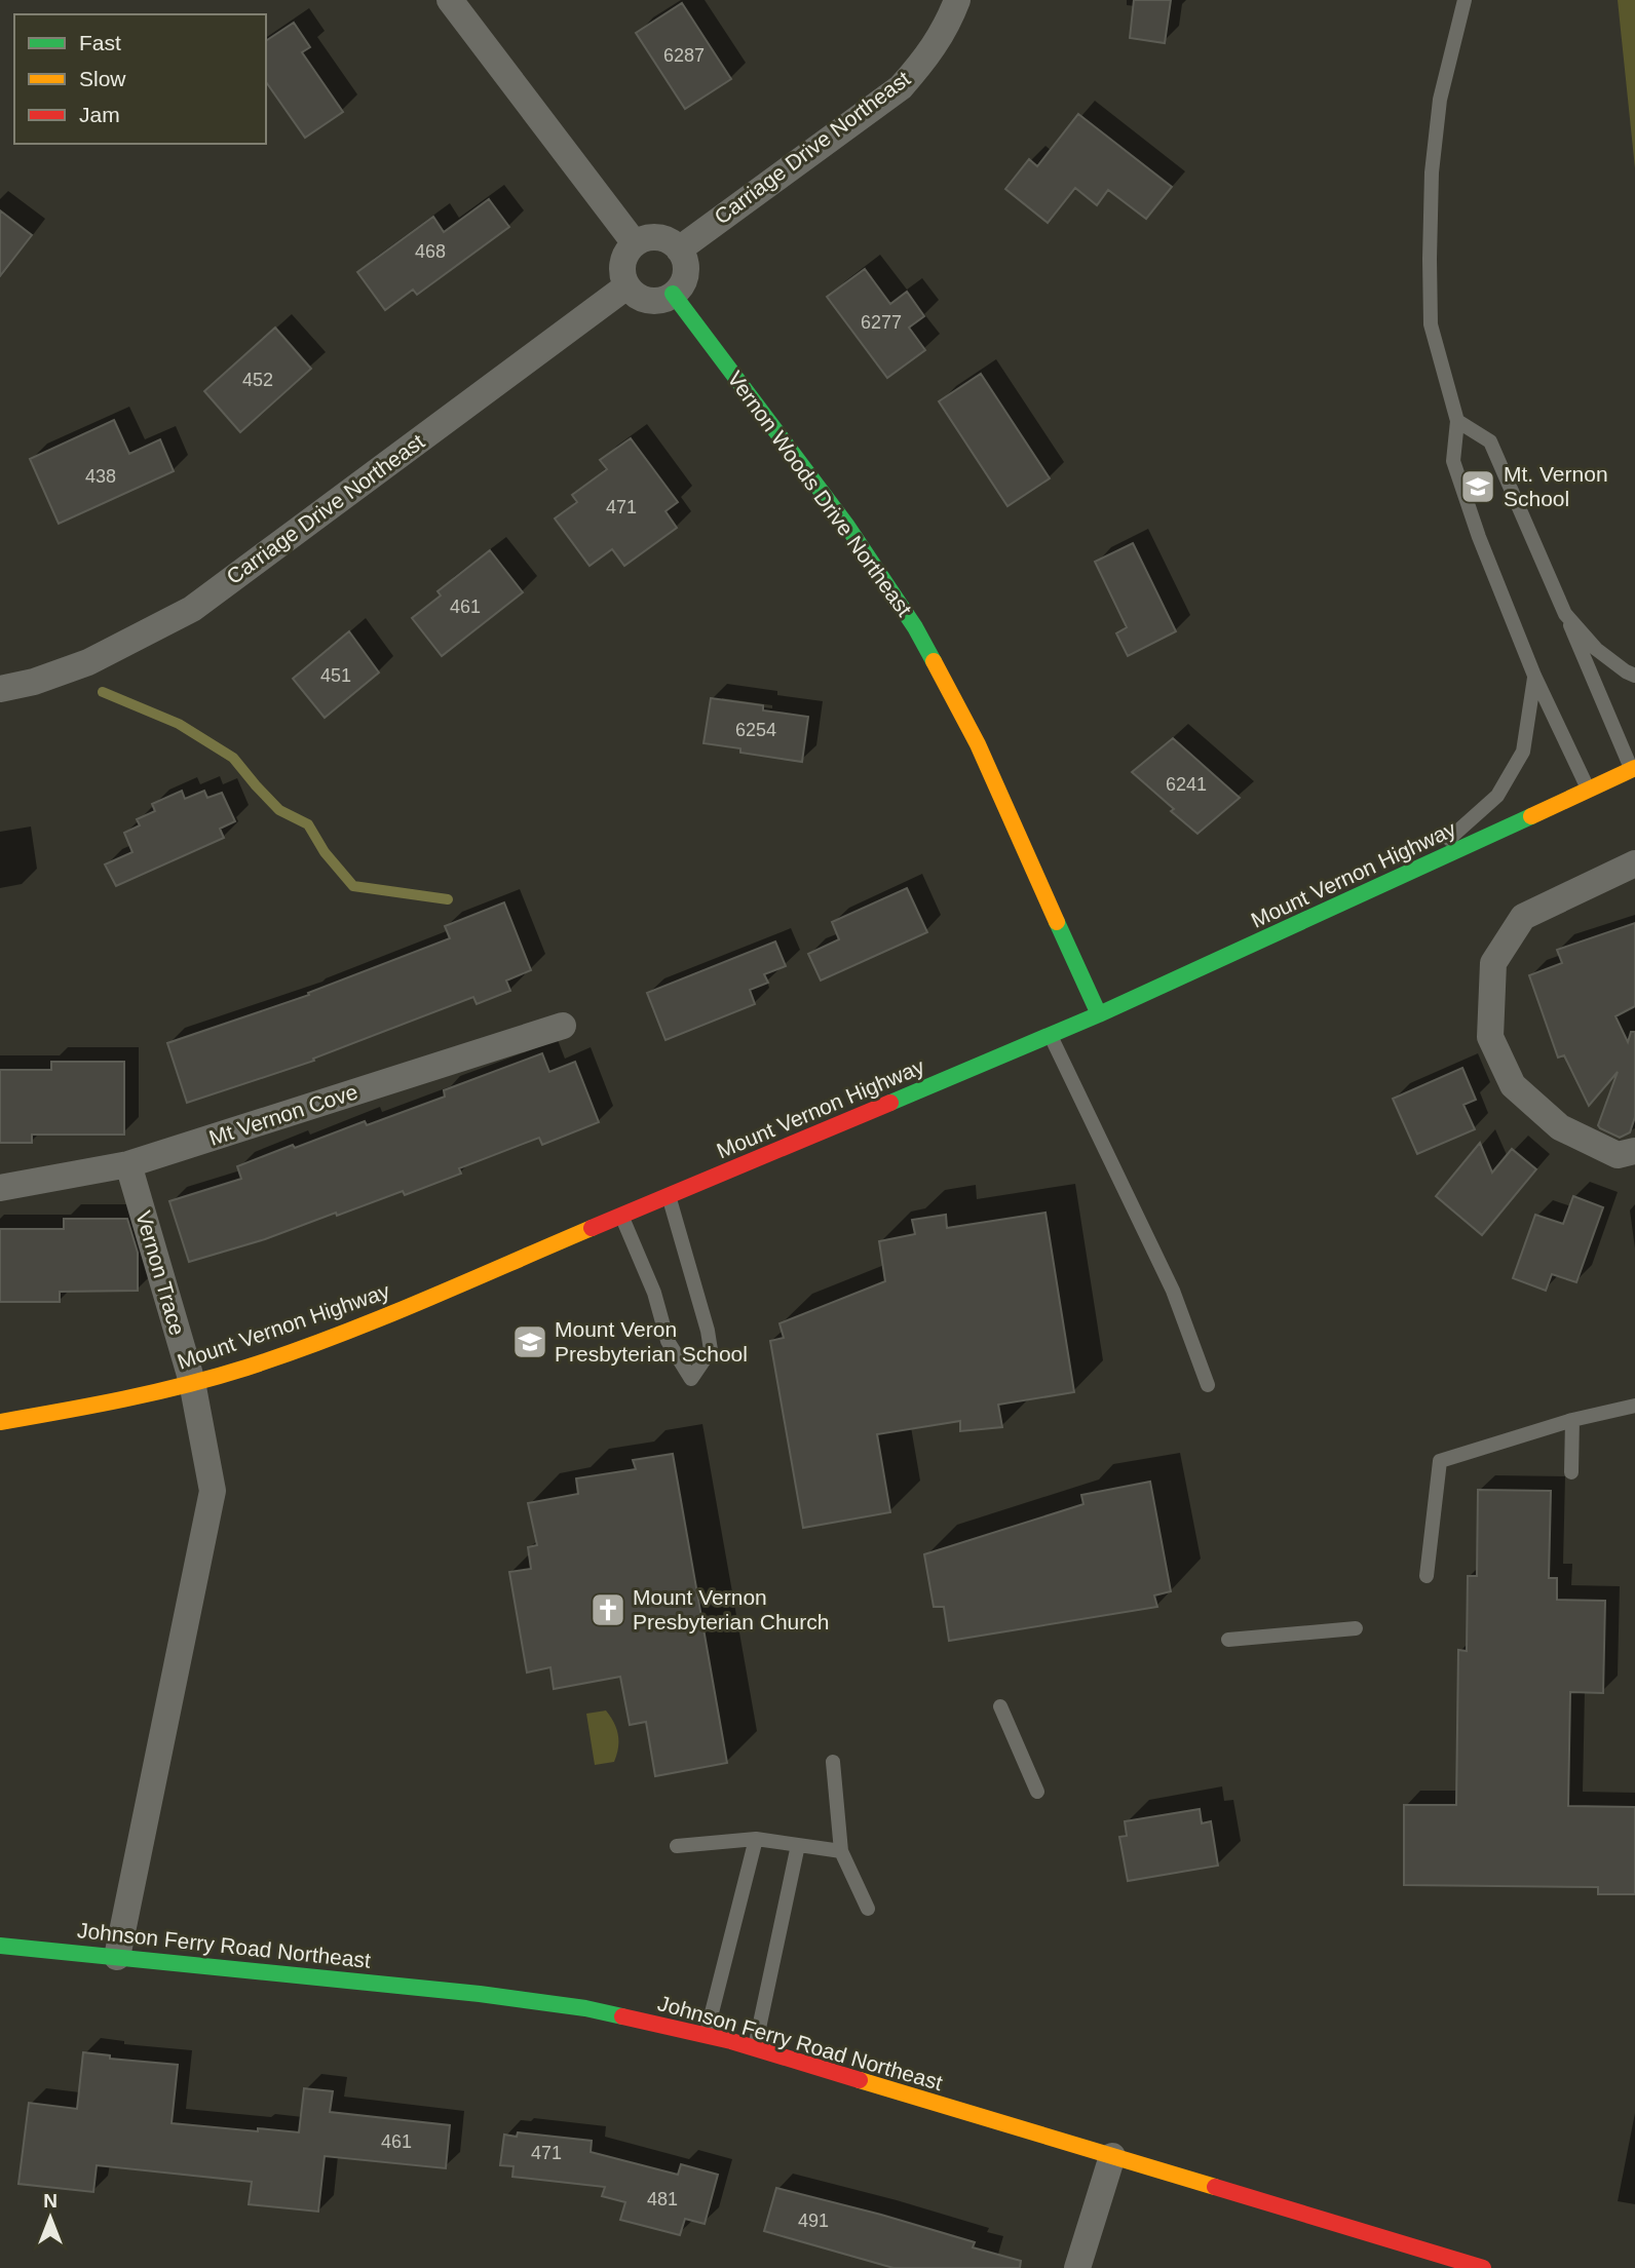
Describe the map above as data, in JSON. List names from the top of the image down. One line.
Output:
{"streets":{"street":["Carriage Drive Northeast","Vernon Woods Drive Northeast","Mount Vernon Highway","Mt Vernon Cove","Vernon Trace","Johnson Ferry Road Northeast"]},"crossings":[["Carriage Drive Northeast","Vernon Woods Drive Northeast"],["Vernon Woods Drive Northeast","Mount Vernon Highway"],["Mount Vernon Highway","Vernon Trace"],["Mt Vernon Cove","Vernon Trace"],["Vernon Trace","Johnson Ferry Road Northeast"]],"places":{"school or university":["Mt. Vernon School","Mount Veron Presbyterian School"],"church":["Mount Vernon Presbyterian Church"]},"house_numbers":["6287","468","6277","452","438","471","461","451","6254","6241","461","471","481","491"],"legend":["Fast","Slow","Jam"],"north":"top"}
